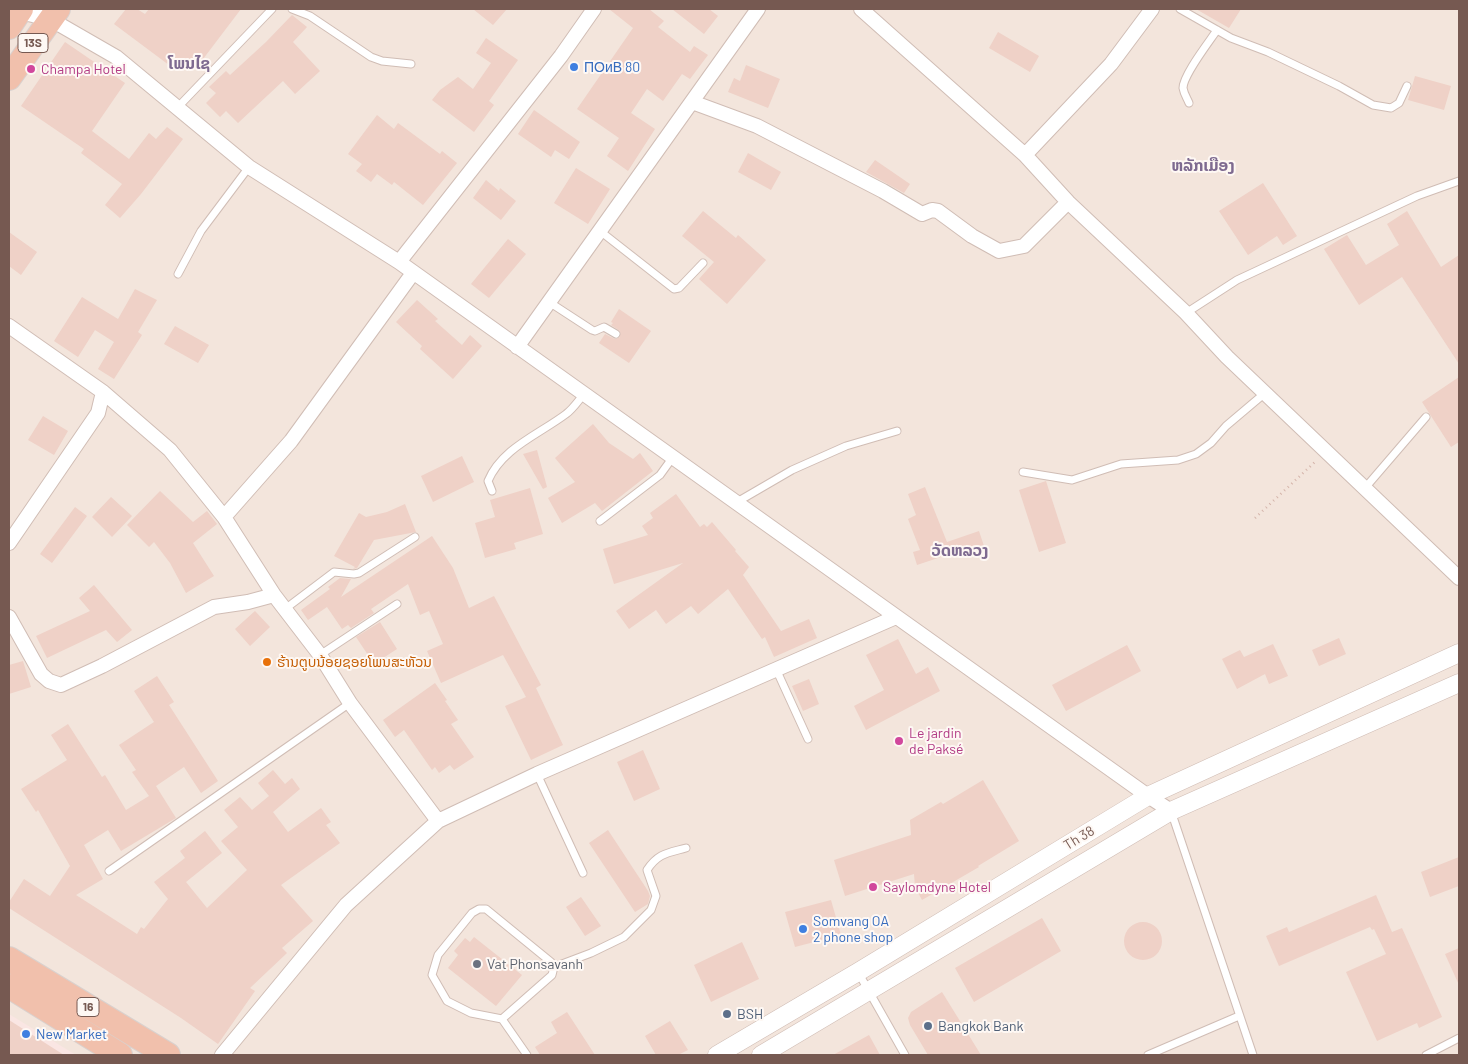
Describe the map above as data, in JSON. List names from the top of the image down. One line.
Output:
{"streets":{"highway":["13S","16"],"street":["Th 38"]},"districts":["ໂພນໄຊ","ຫລັກເມືອງ","ວັດຫລວງ"],"places":["ПОиВ 80","Champa Hotel","ຮ້ານຕູບນ້ອຍຊອຍໂພນສະຫັວນ","Le jardin de Paksé","Saylomdyne Hotel","Somvang OA 2 phone shop","Vat Phonsavanh","BSH","Bangkok Bank","New Market"]}
